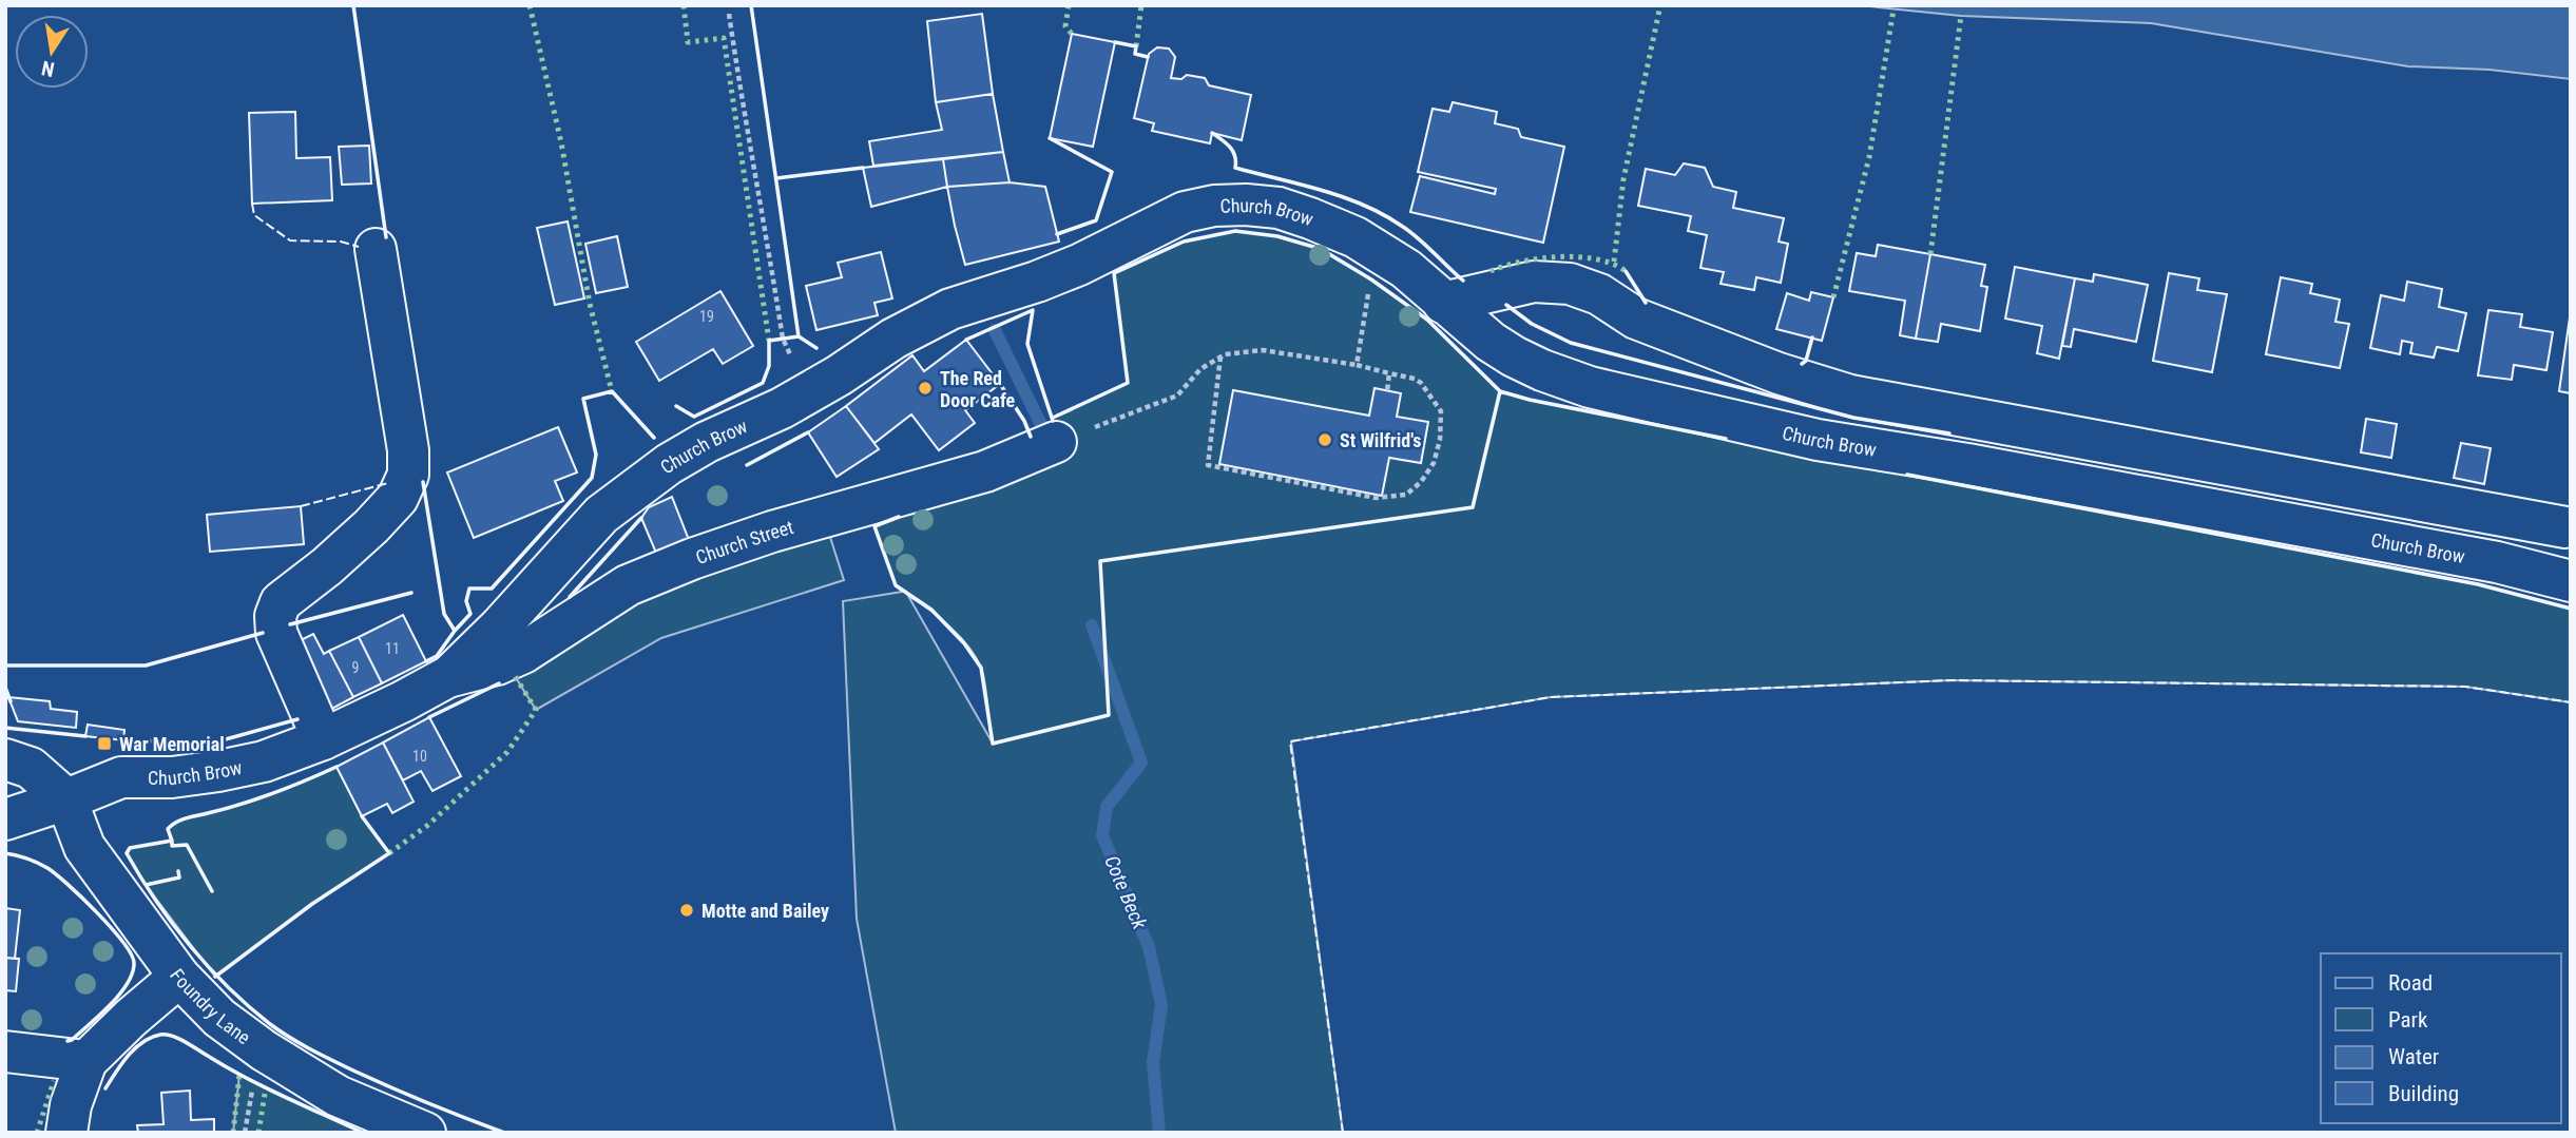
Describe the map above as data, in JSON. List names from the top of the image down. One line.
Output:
{"streets":{"street":["Church Brow","Church Street","Foundry Lane"]},"crossings":[["Church Brow","Church Street"],["Church Brow","Foundry Lane"]],"water":["Cote Beck"],"places":{"other":["The Red Door Cafe","St Wilfrid's","Motte and Bailey"],"transit":["War Memorial"]},"house_numbers":["19","11","9","10"],"legend":["Road","Park","Water","Building"],"north":"bottom"}
